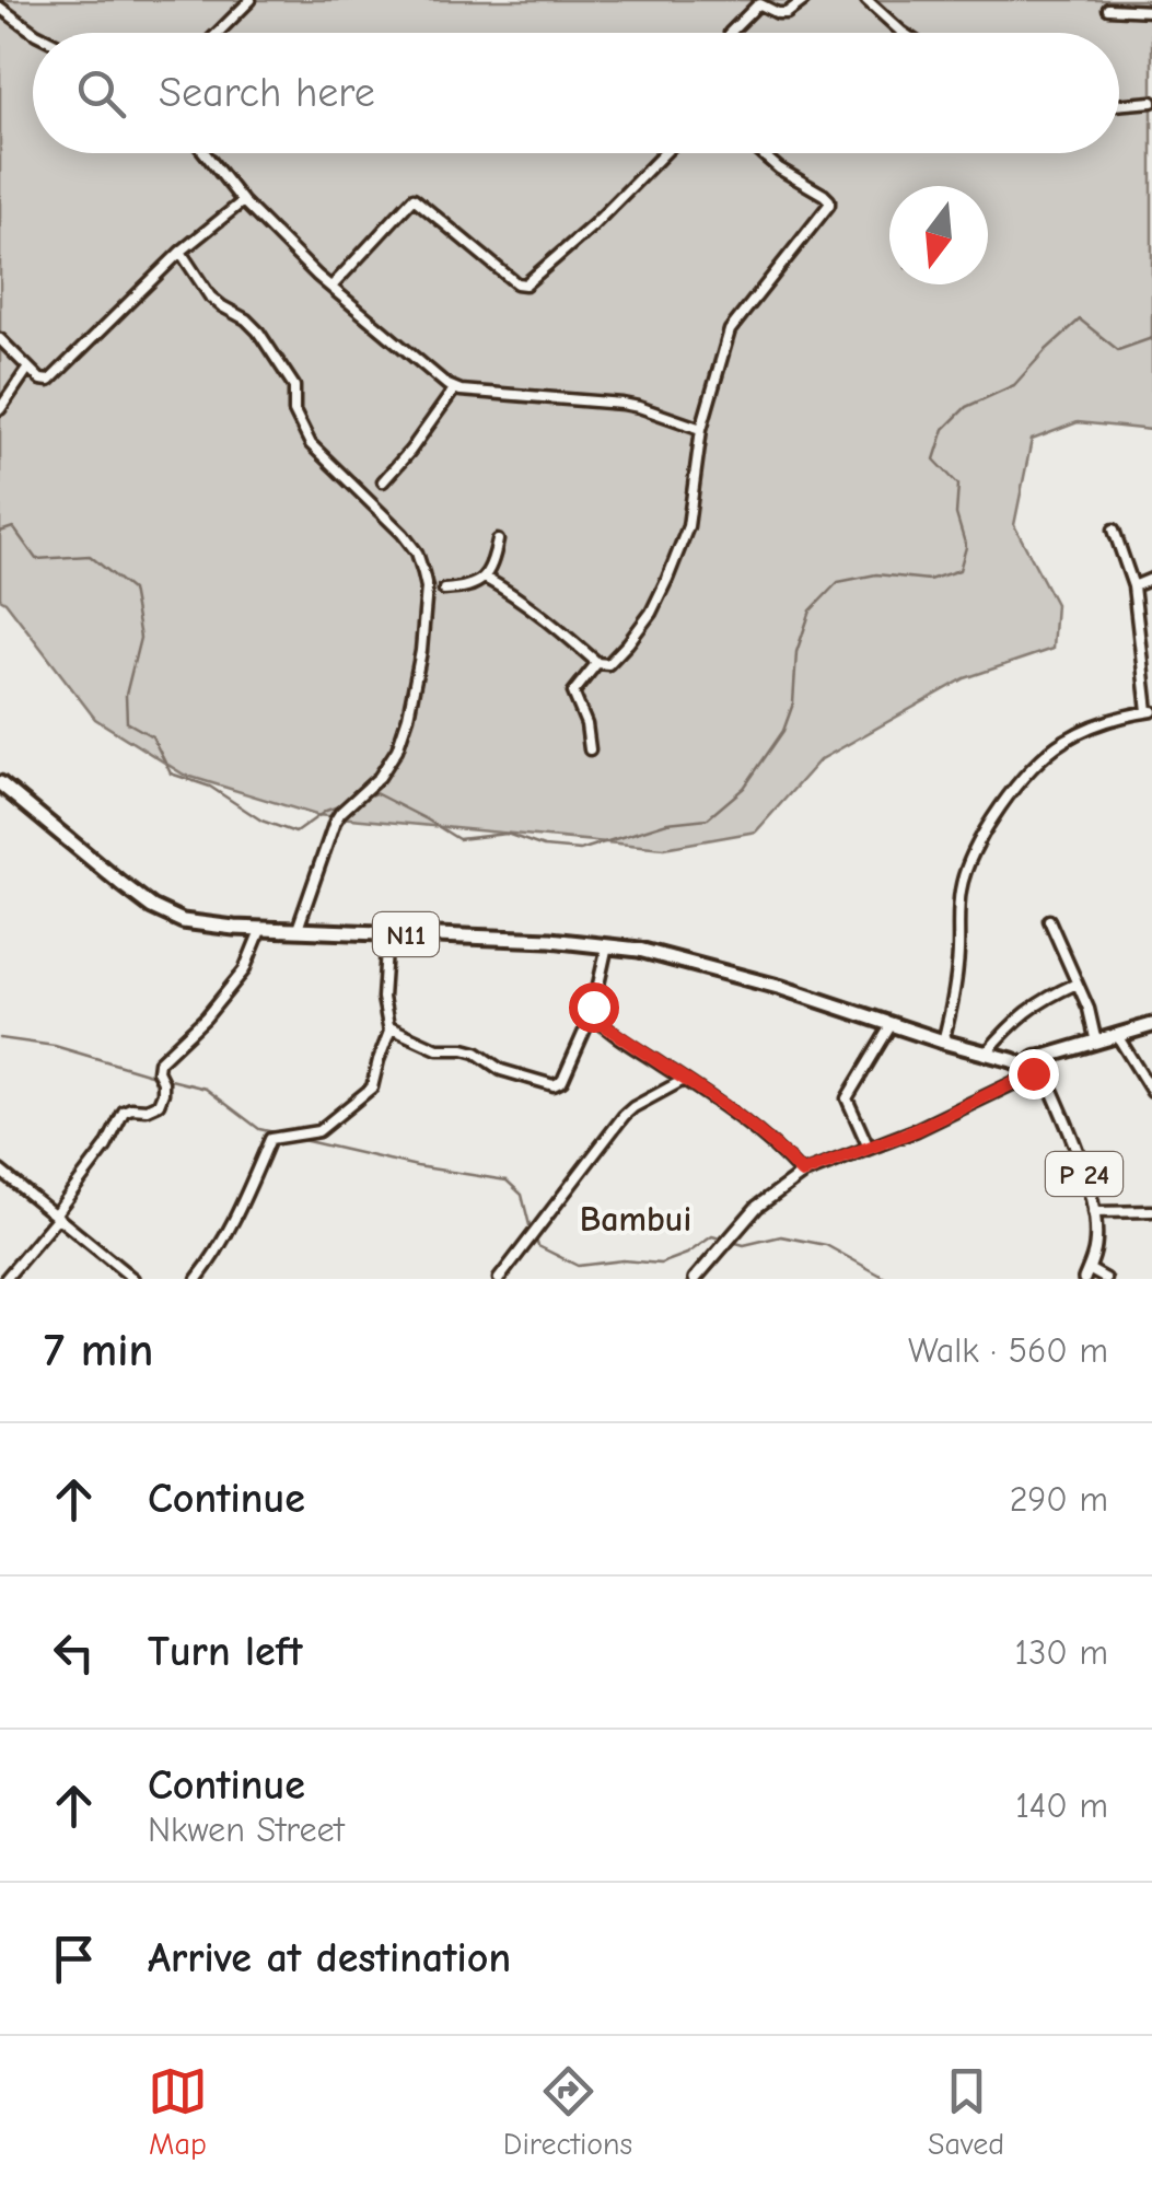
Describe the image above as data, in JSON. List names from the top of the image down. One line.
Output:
{"streets":{"highway":["N11"],"main road":["P 24"]},"crossings":[["N11","P 24"]],"districts":["Bambui"],"north":"bottom","page":{"search":"Search here","heading":["7 min","Walk · 560 m"],"list":[["Continue","290 m"],["Turn left","130 m"],["Continue","Nkwen Street","140 m"],"Arrive at destination"],"nav":["Map","Directions","Saved"]}}
